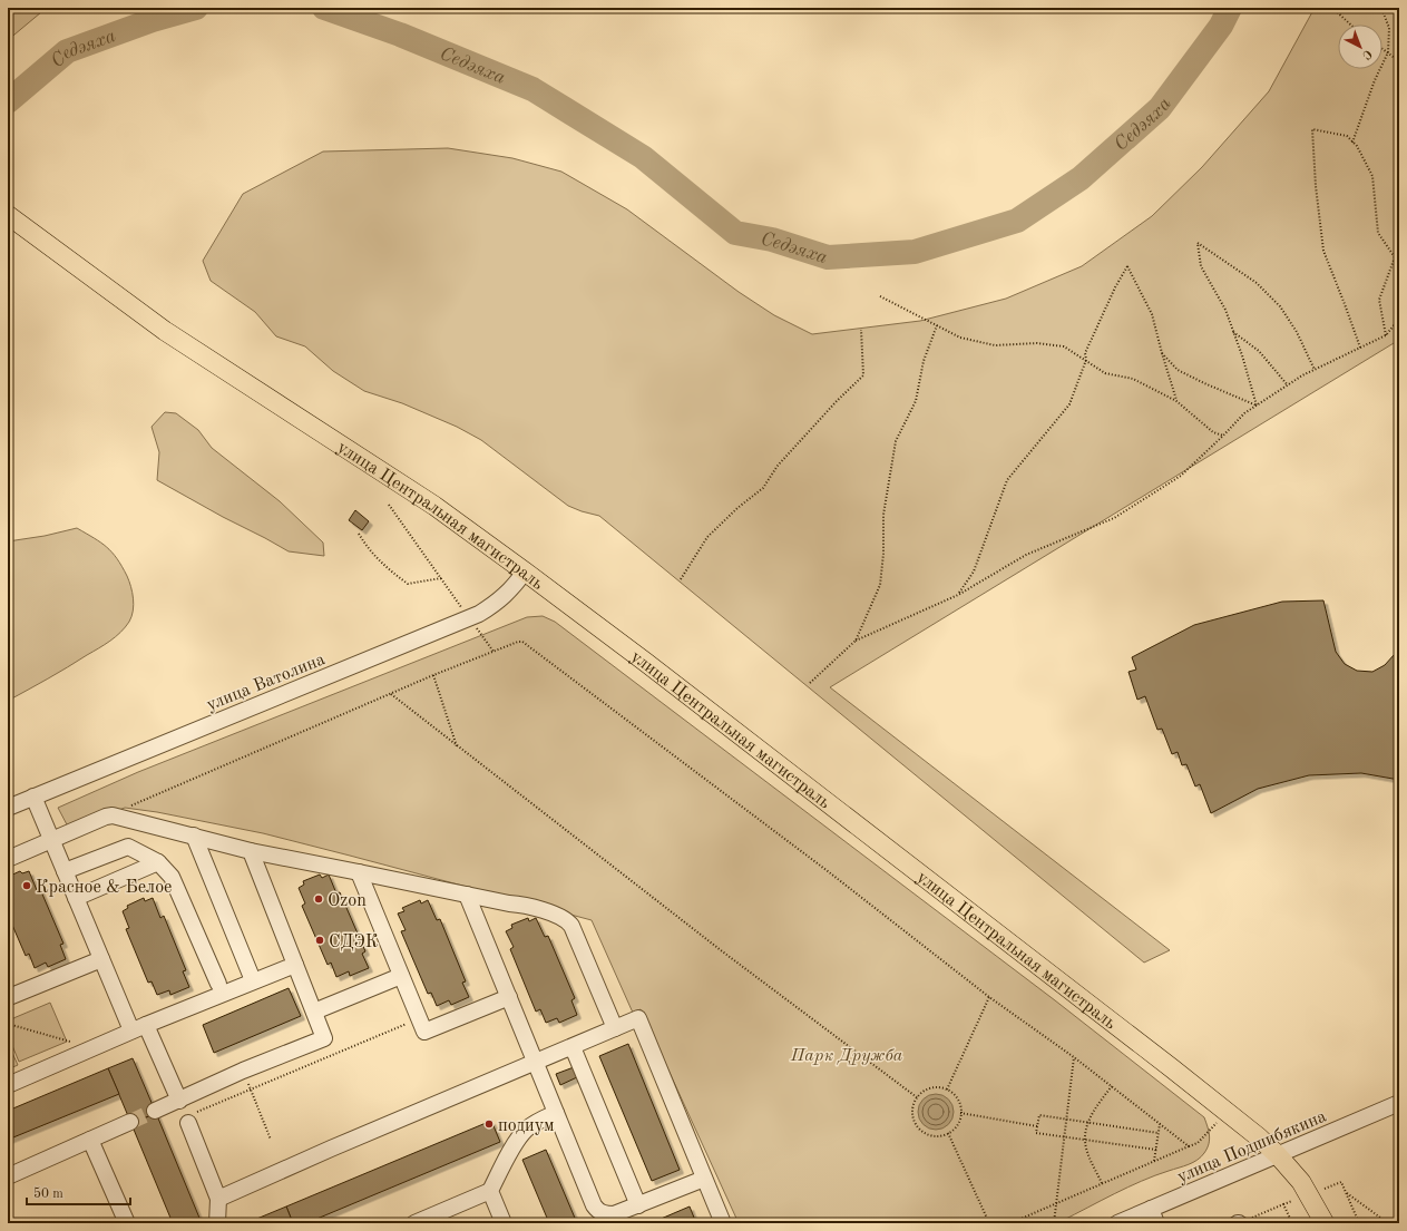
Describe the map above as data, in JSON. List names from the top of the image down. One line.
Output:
{"streets":{"main road":["улица Центральная магистраль"],"street":["улица Ватолина","улица Подшибякина"]},"crossings":[["улица Центральная магистраль","улица Ватолина"],["улица Центральная магистраль","улица Подшибякина"]],"water":["Седэяха"],"parks":["Парк Дружба"],"places":["Красное & Белое","Ozon","СДЭК","подиум"],"scale_bar":"50 m","north":"bottom right"}
